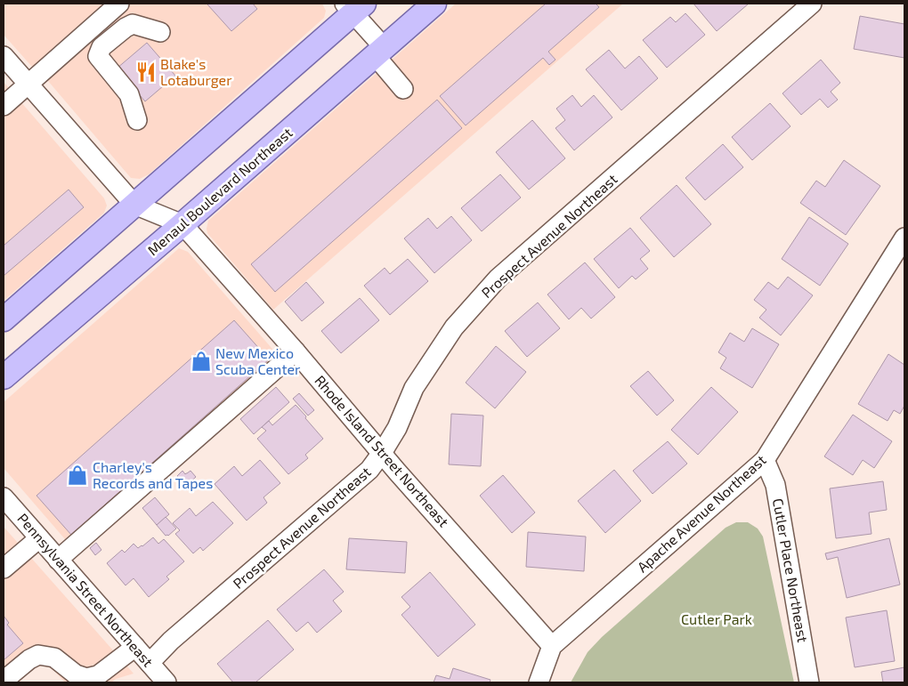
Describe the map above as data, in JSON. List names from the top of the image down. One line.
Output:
{"streets":{"main road":["Menaul Boulevard Northeast"],"street":["Prospect Avenue Northeast","Rhode Island Street Northeast","Apache Avenue Northeast","Cutler Place Northeast","Pennsylvania Street Northeast"]},"crossings":[["Menaul Boulevard Northeast","Rhode Island Street Northeast"],["Prospect Avenue Northeast","Rhode Island Street Northeast"],["Prospect Avenue Northeast","Pennsylvania Street Northeast"],["Rhode Island Street Northeast","Apache Avenue Northeast"],["Apache Avenue Northeast","Cutler Place Northeast"]],"parks":["Cutler Park"],"places":{"restaurant":["Blake's Lotaburger"],"shop":["New Mexico Scuba Center","Charley's Records and Tapes"]}}
